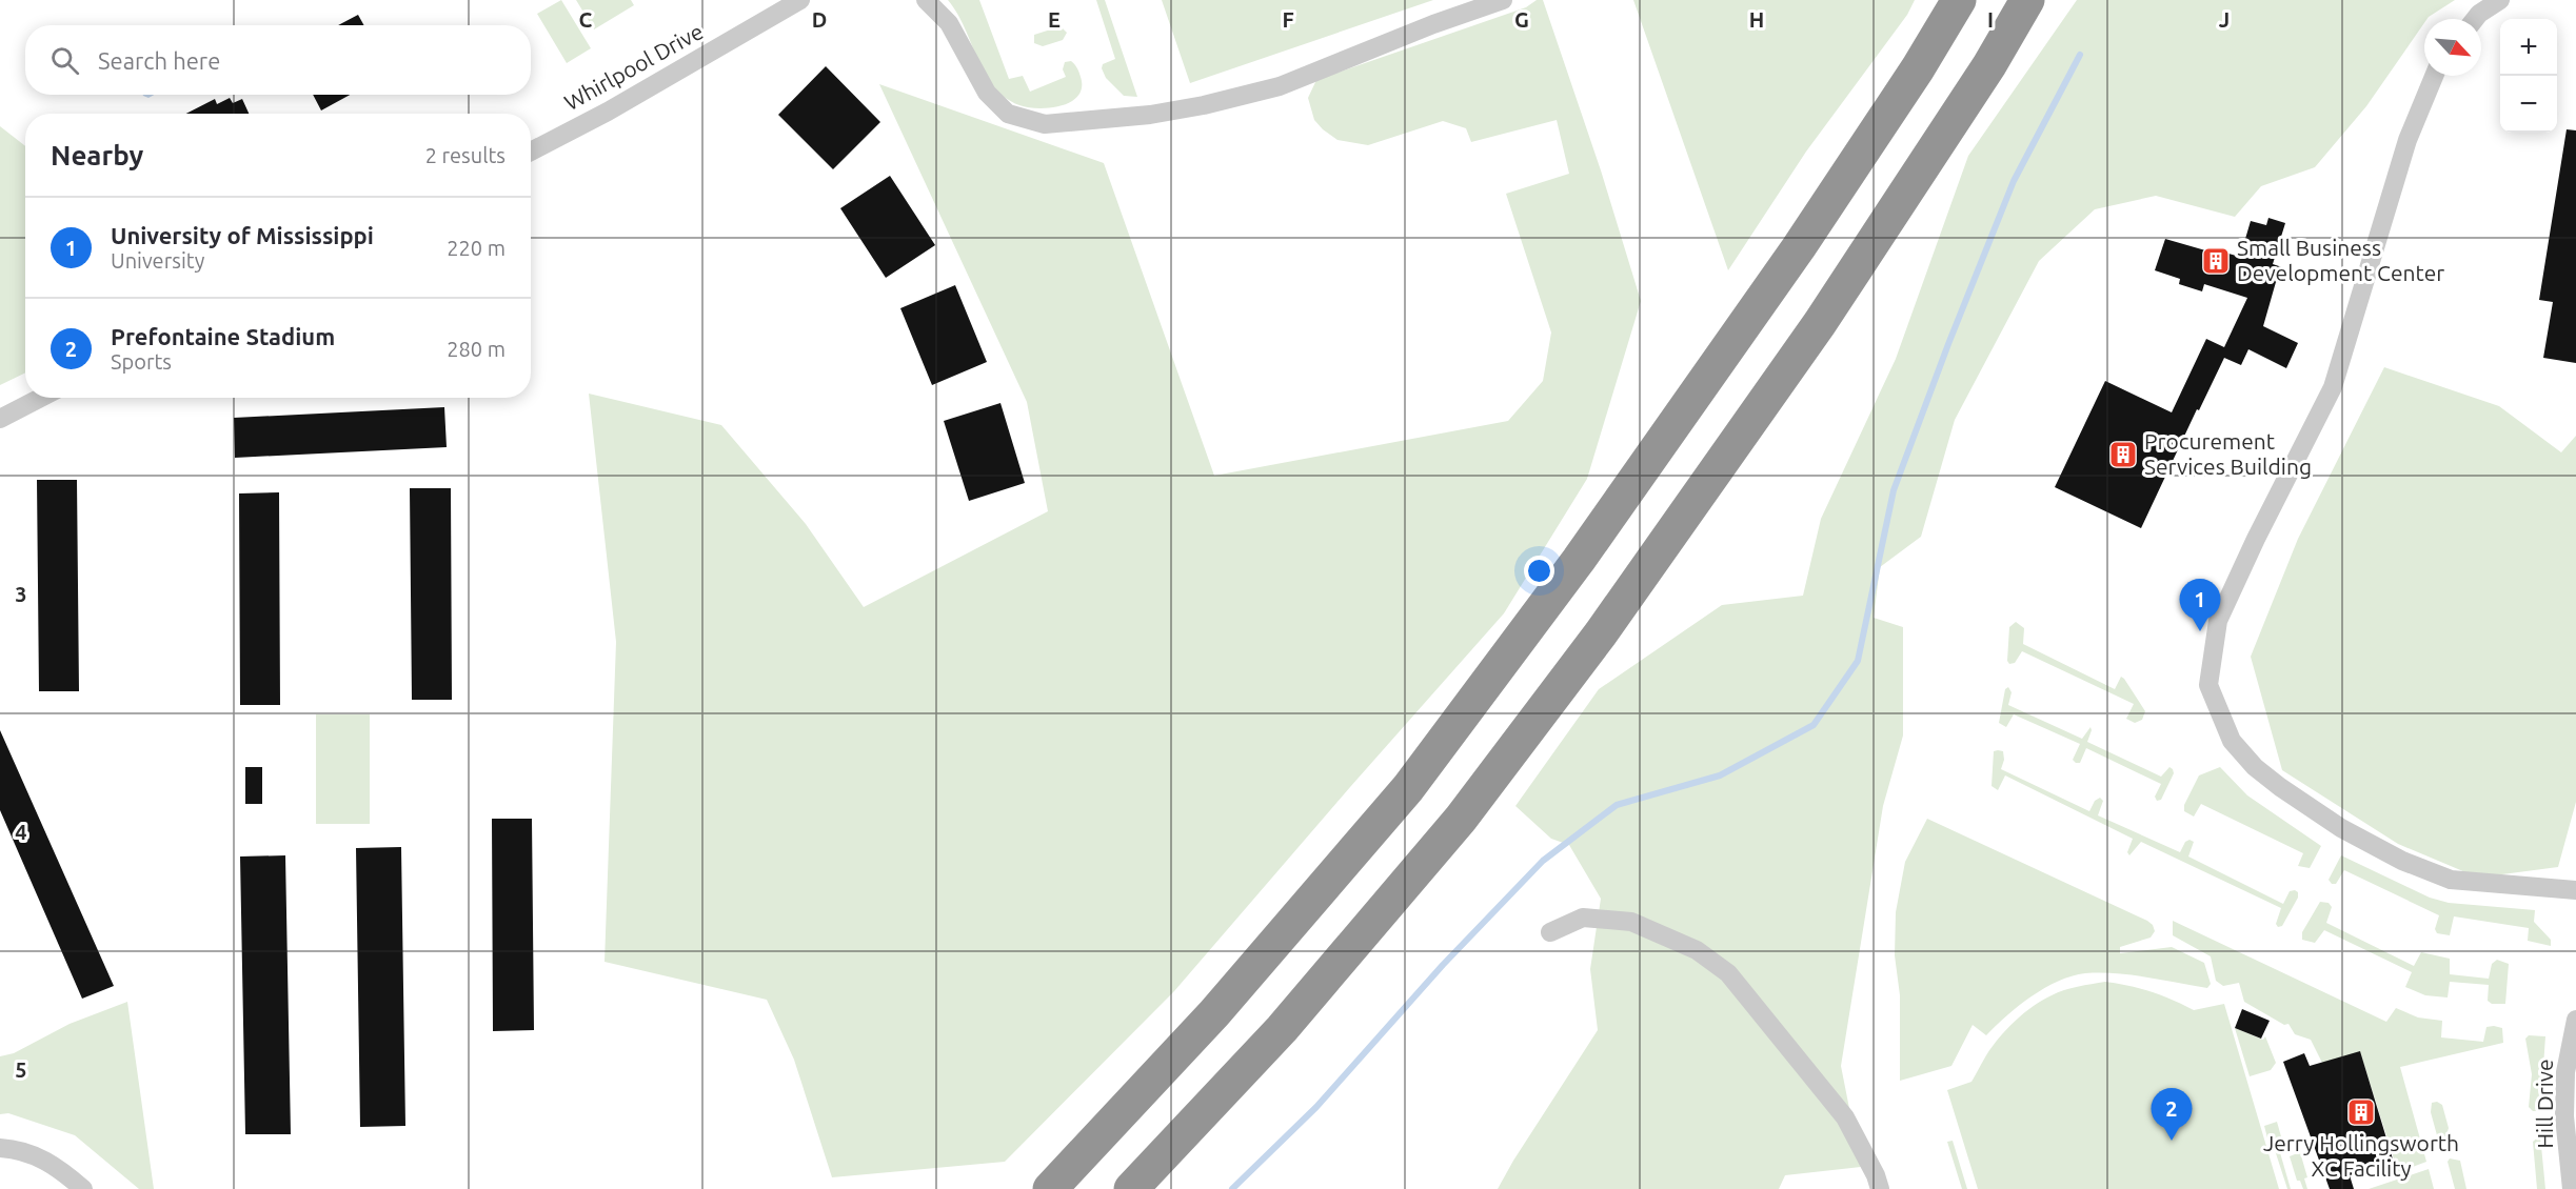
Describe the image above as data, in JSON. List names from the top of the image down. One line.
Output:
{"streets":{"street":["Whirlpool Drive","Hill Drive"]},"places":{"building":["Small Business Development Center","Procurement Services Building","Jerry Hollingsworth XC Facility"]},"north":"bottom right","page":{"map_buttons":["+","−"],"search":"Search here","heading":["Nearby","2 results"],"list":[{"mark":"1","name":"University of Mississippi","note":"University","value":"220 m"},{"mark":"2","name":"Prefontaine Stadium","note":"Sports","value":"280 m"}],"pins":["1","2"]},"grid":{"columns":["C","D","E","F","G","H","I","J"],"rows":["3","4","5"]}}
